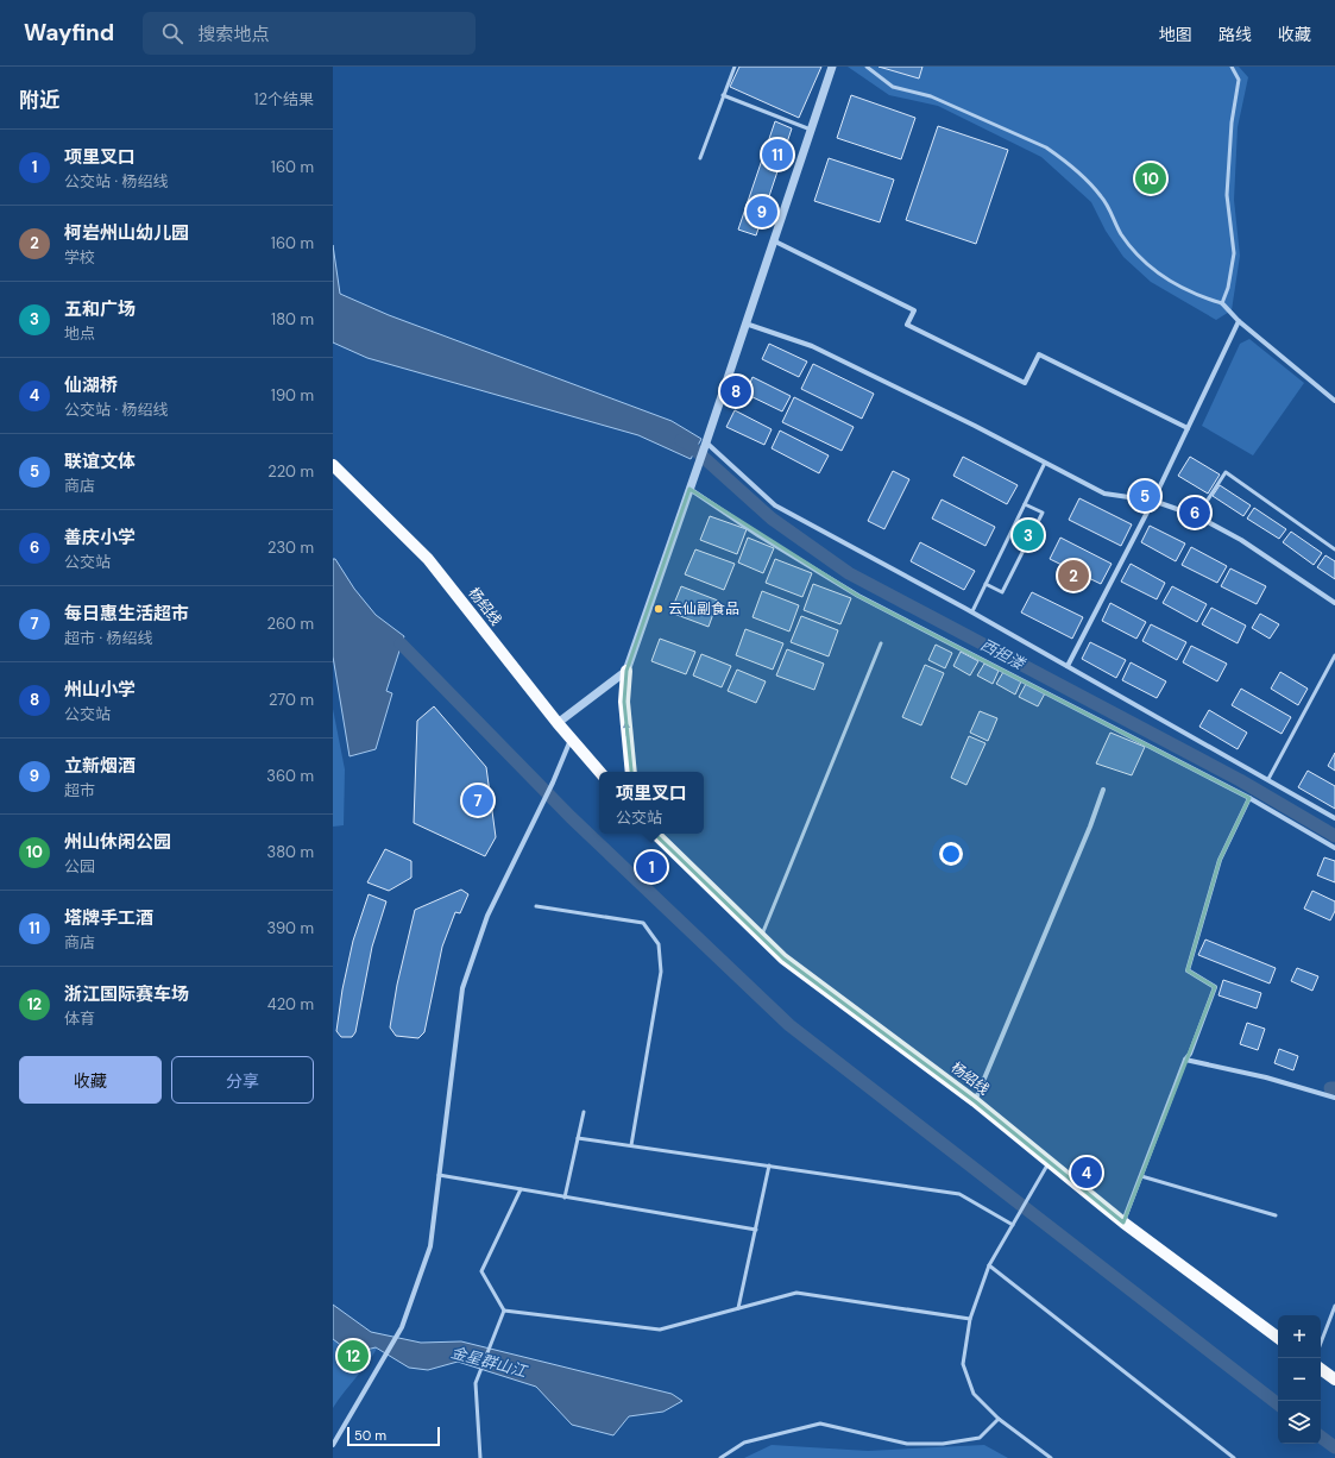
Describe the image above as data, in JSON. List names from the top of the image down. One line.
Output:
{"streets":{"main road":["杨绍线"]},"water":["西担溇","金星群山江"],"places":["云仙副食品"],"scale_bar":"50 m","page":{"header":"Wayfind","search":"搜索地点","nav":["地图","路线","收藏"],"heading":["附近","12个结果"],"list":[{"mark":"1","name":"项里叉口","note":"公交站 · 杨绍线","value":"160 m"},{"mark":"2","name":"柯岩州山幼儿园","note":"学校","value":"160 m"},{"mark":"3","name":"五和广场","note":"地点","value":"180 m"},{"mark":"4","name":"仙湖桥","note":"公交站 · 杨绍线","value":"190 m"},{"mark":"5","name":"联谊文体","note":"商店","value":"220 m"},{"mark":"6","name":"善庆小学","note":"公交站","value":"230 m"},{"mark":"7","name":"每日惠生活超市","note":"超市 · 杨绍线","value":"260 m"},{"mark":"8","name":"州山小学","note":"公交站","value":"270 m"},{"mark":"9","name":"立新烟酒","note":"超市","value":"360 m"},{"mark":"10","name":"州山休闲公园","note":"公园","value":"380 m"},{"mark":"11","name":"塔牌手工酒","note":"商店","value":"390 m"},{"mark":"12","name":"浙江国际赛车场","note":"体育","value":"420 m"}],"pins":["11","10","9","8","5","6","3","2","7","1","4","12"],"popup":["项里叉口","公交站"],"buttons":["收藏","分享"],"map_buttons":["+","−"],"scale":"50 m"}}
